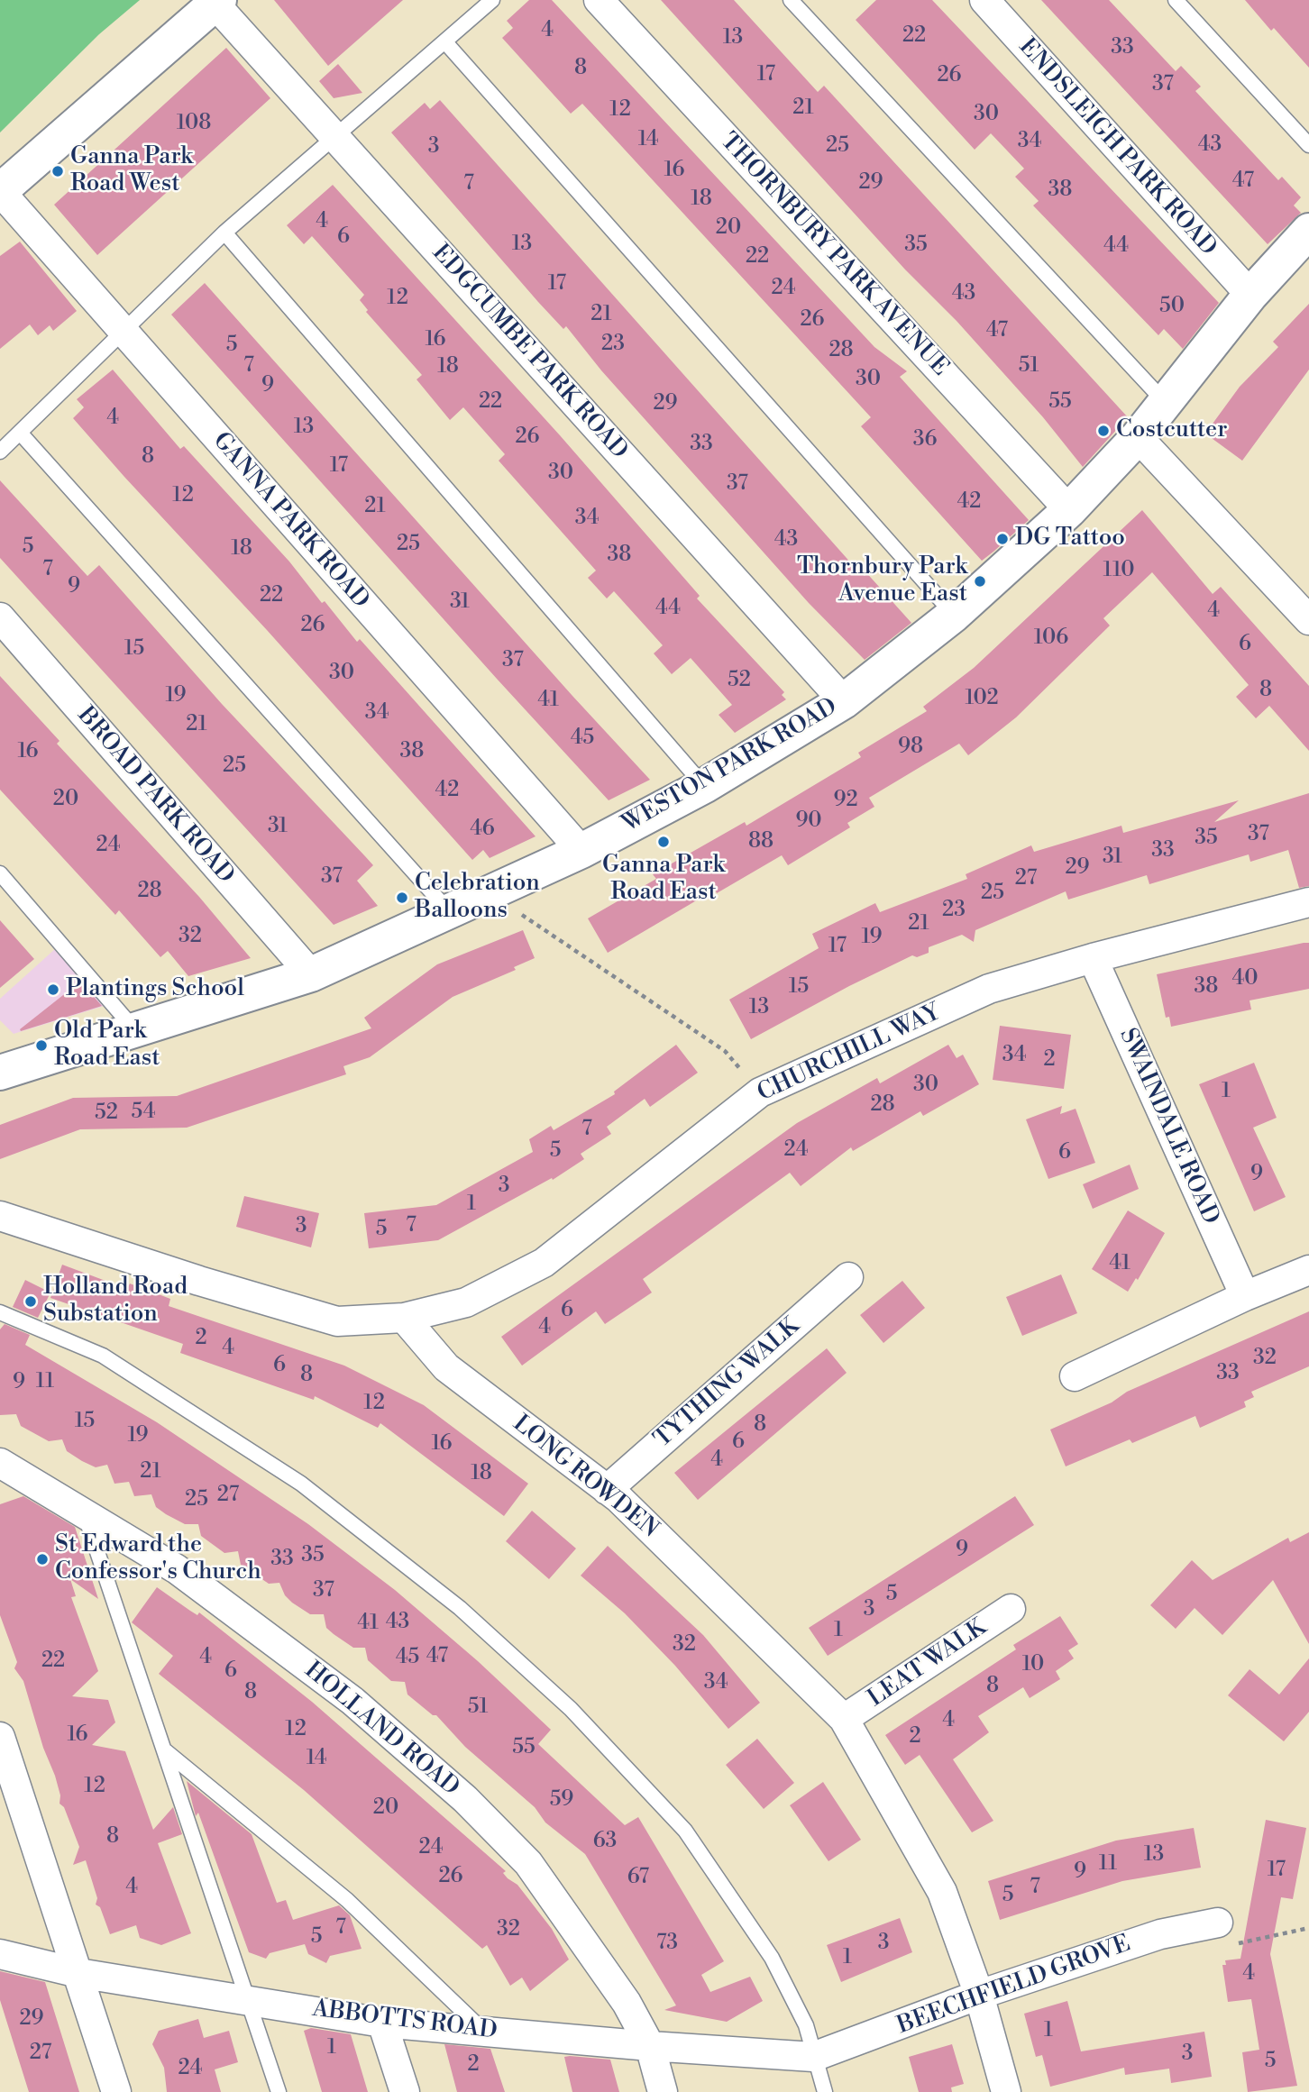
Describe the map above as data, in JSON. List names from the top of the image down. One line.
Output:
{"streets":{"street":["ENDSLEIGH PARK ROAD","THORNBURY PARK AVENUE","EDGCUMBE PARK ROAD","GANNA PARK ROAD","WESTON PARK ROAD","BROAD PARK ROAD","CHURCHILL WAY","SWAINDALE ROAD","TYTHING WALK","LONG ROWDEN","LEAT WALK","HOLLAND ROAD","BEECHFIELD GROVE","ABBOTTS ROAD"]},"crossings":[["ENDSLEIGH PARK ROAD","WESTON PARK ROAD"],["THORNBURY PARK AVENUE","WESTON PARK ROAD"],["EDGCUMBE PARK ROAD","WESTON PARK ROAD"],["GANNA PARK ROAD","WESTON PARK ROAD"],["WESTON PARK ROAD","BROAD PARK ROAD"],["CHURCHILL WAY","SWAINDALE ROAD"],["CHURCHILL WAY","LONG ROWDEN"],["TYTHING WALK","LONG ROWDEN"],["LONG ROWDEN","LEAT WALK"],["LONG ROWDEN","BEECHFIELD GROVE"],["HOLLAND ROAD","ABBOTTS ROAD"],["BEECHFIELD GROVE","ABBOTTS ROAD"]],"places":["Ganna Park Road West","Costcutter","DG Tattoo","Thornbury Park Avenue East","Ganna Park Road East","Celebration Balloons","Plantings School","Old Park Road East","Holland Road Substation","St Edward the Confessor's Church"],"house_numbers":["4","22","13","33","8","17","26","37","21","12","30","108","14","34","43","25","3","16","47","29","7","38","18","4","20","6","13","35","44","22","17","24","43","12","50","21","26","47","16","23","5","28","7","51","18","30","9","22","55","29","4","13","26","36","33","8","17","30","37","12","42","21","34","43","25","5","18","38","7","110","9","22","31","44","4","26","106","6","15","37","30","52","8","19","102","41","34","21","45","98","16","38","25","42","20","92","90","31","46","37","35","88","24","33","31","29","37","27","28","25","23","21","32","19","17","40","15","38","13","34","2","30","1","28","54","52","7","24","5","6","9","3","1","7","3","5","41","6","4","2","4","32","6","33","8","11","9","12","15","8","19","6","16","4","21","18","27","25","9","35","33","37","5","3","43","41","1","32","47","4","45","22","10","6","34","8","8","51","4","12","16","2","55","14","12","59","20","8","63","24","13","11","17","9","26","67","4","7","5","7","32","5","73","3","1","4","29","1","1","27","3","5","2","24"]}
